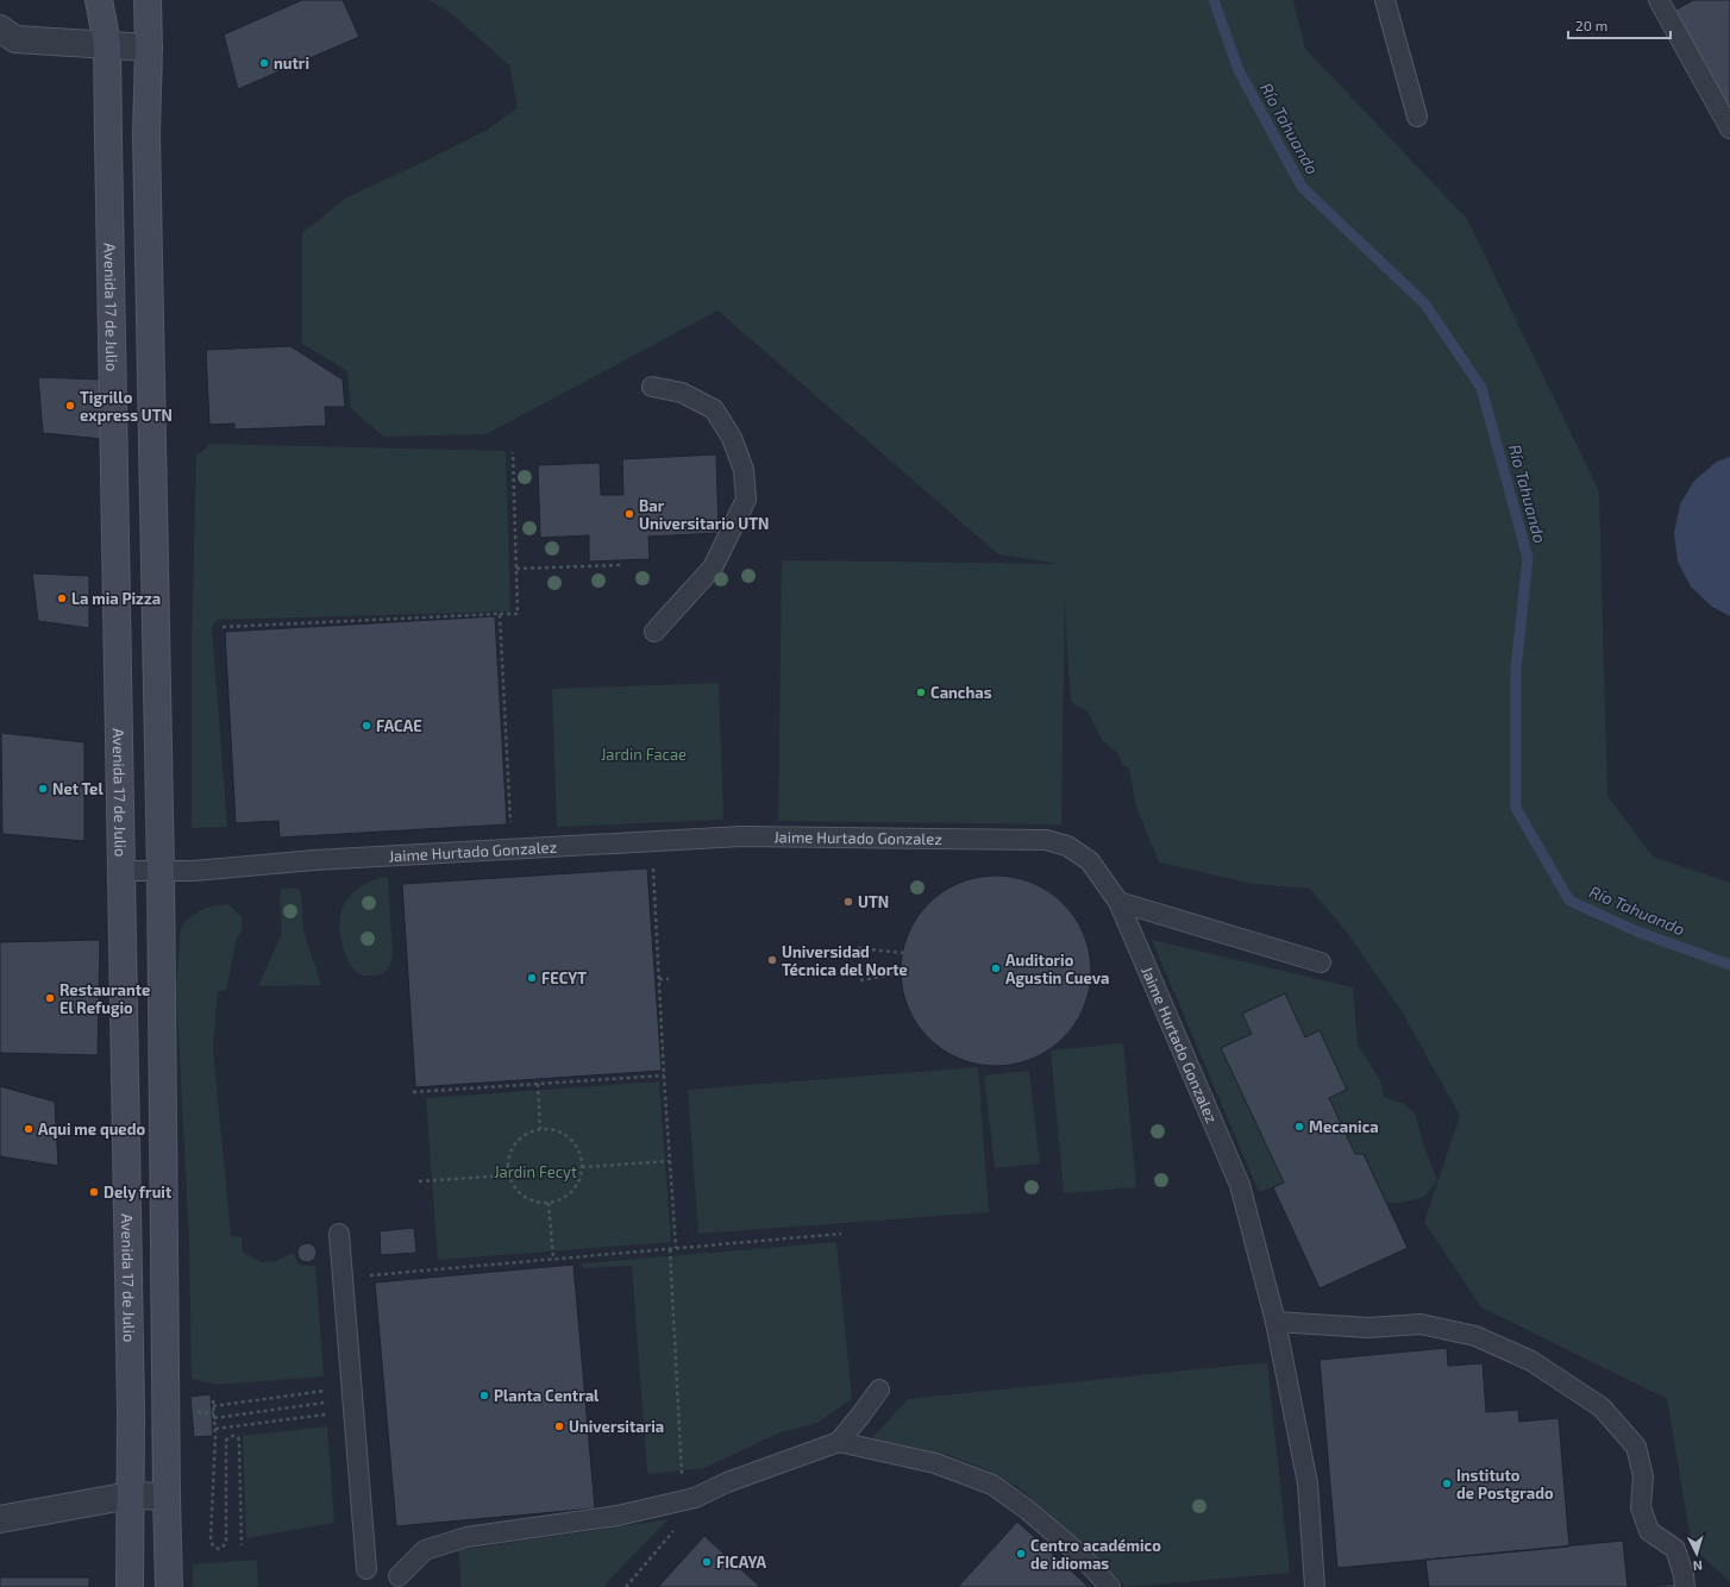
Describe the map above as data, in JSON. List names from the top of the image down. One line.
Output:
{"streets":{"main road":["Avenida 17 de Julio"],"lane":["Jaime Hurtado Gonzalez"]},"crossings":[["Avenida 17 de Julio","Jaime Hurtado Gonzalez"]],"water":["Río Tahuando"],"parks":["Jardin Facae","Jardin Fecyt"],"places":["nutri","Tigrillo express UTN","Bar Universitario UTN","La mia Pizza","Canchas","FACAE","Net Tel","UTN","Universidad Técnica del Norte","Auditorio Agustin Cueva","FECYT","Restaurante El Refugio","Mecanica","Aqui me quedo","Dely fruit","Planta Central","Universitaria","Instituto de Postgrado","Centro académico de idiomas","FICAYA"],"scale_bar":"20 m","north":"bottom"}
